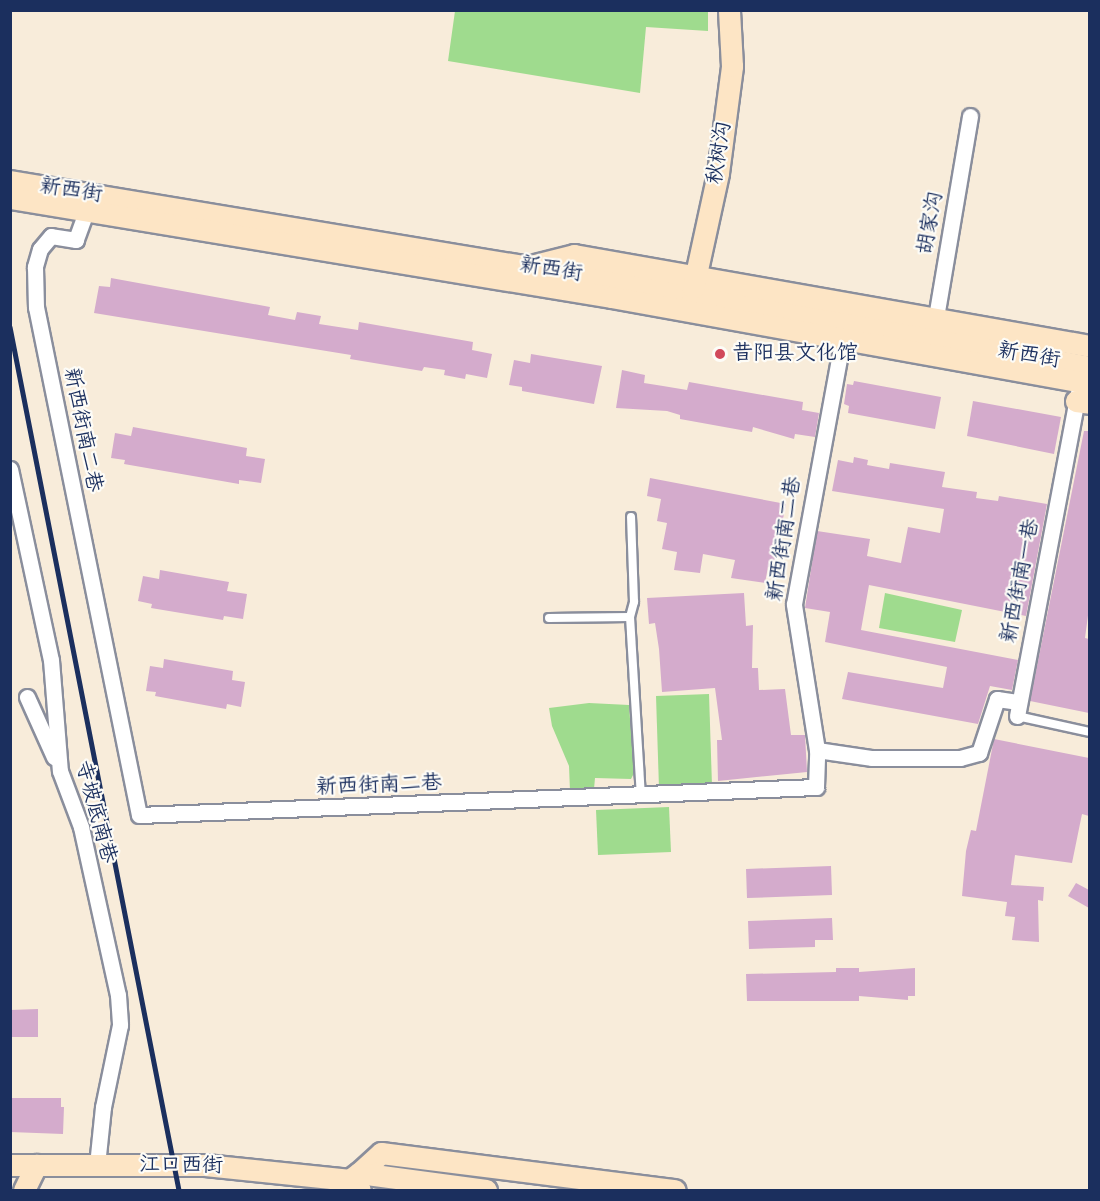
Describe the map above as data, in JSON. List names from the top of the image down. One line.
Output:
{"streets":{"main road":["秋树沟","新西街","江口西街"],"street":["胡家沟","新西街南二巷","新西街南一巷","寺坡底南巷"]},"crossings":[["秋树沟","新西街"],["新西街","胡家沟"],["新西街","新西街南二巷"],["新西街","新西街南一巷"],["寺坡底南巷","江口西街"]],"places":["昔阳县文化馆"]}
